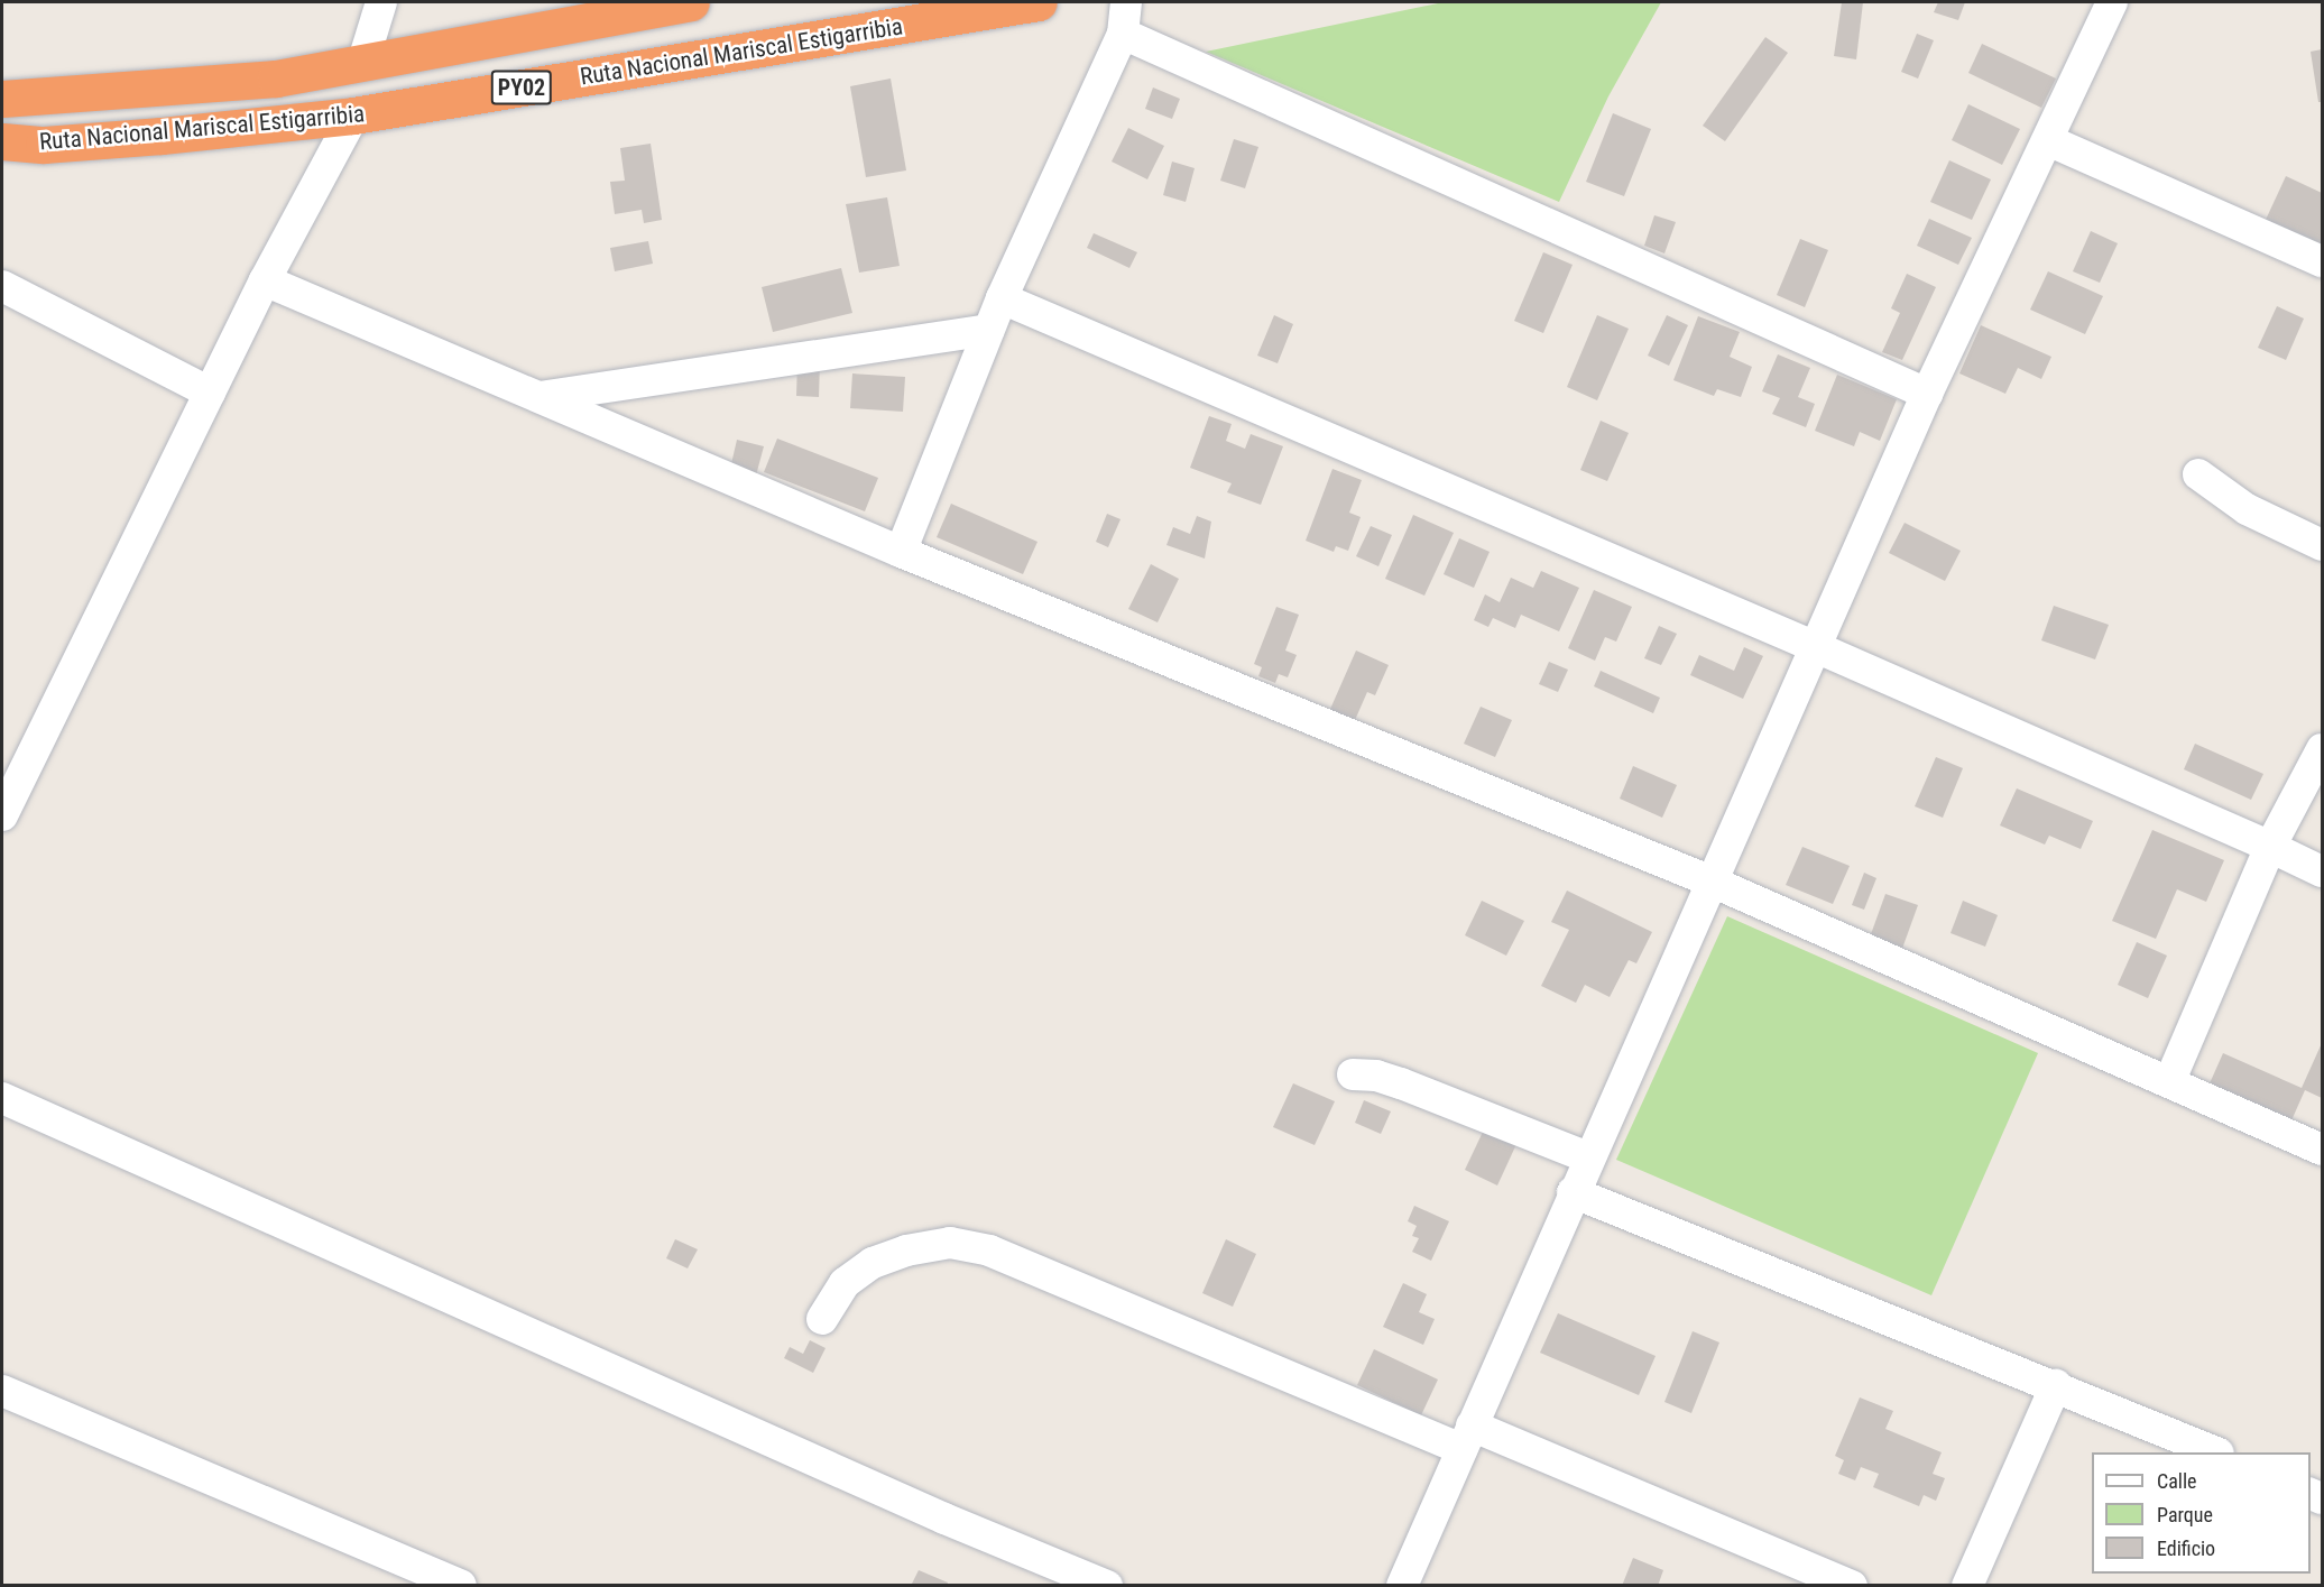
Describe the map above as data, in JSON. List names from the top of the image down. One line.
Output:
{"streets":{"highway":["Ruta Nacional Mariscal Estigarribia","PY02"]},"legend":["Calle","Parque","Edificio"]}
